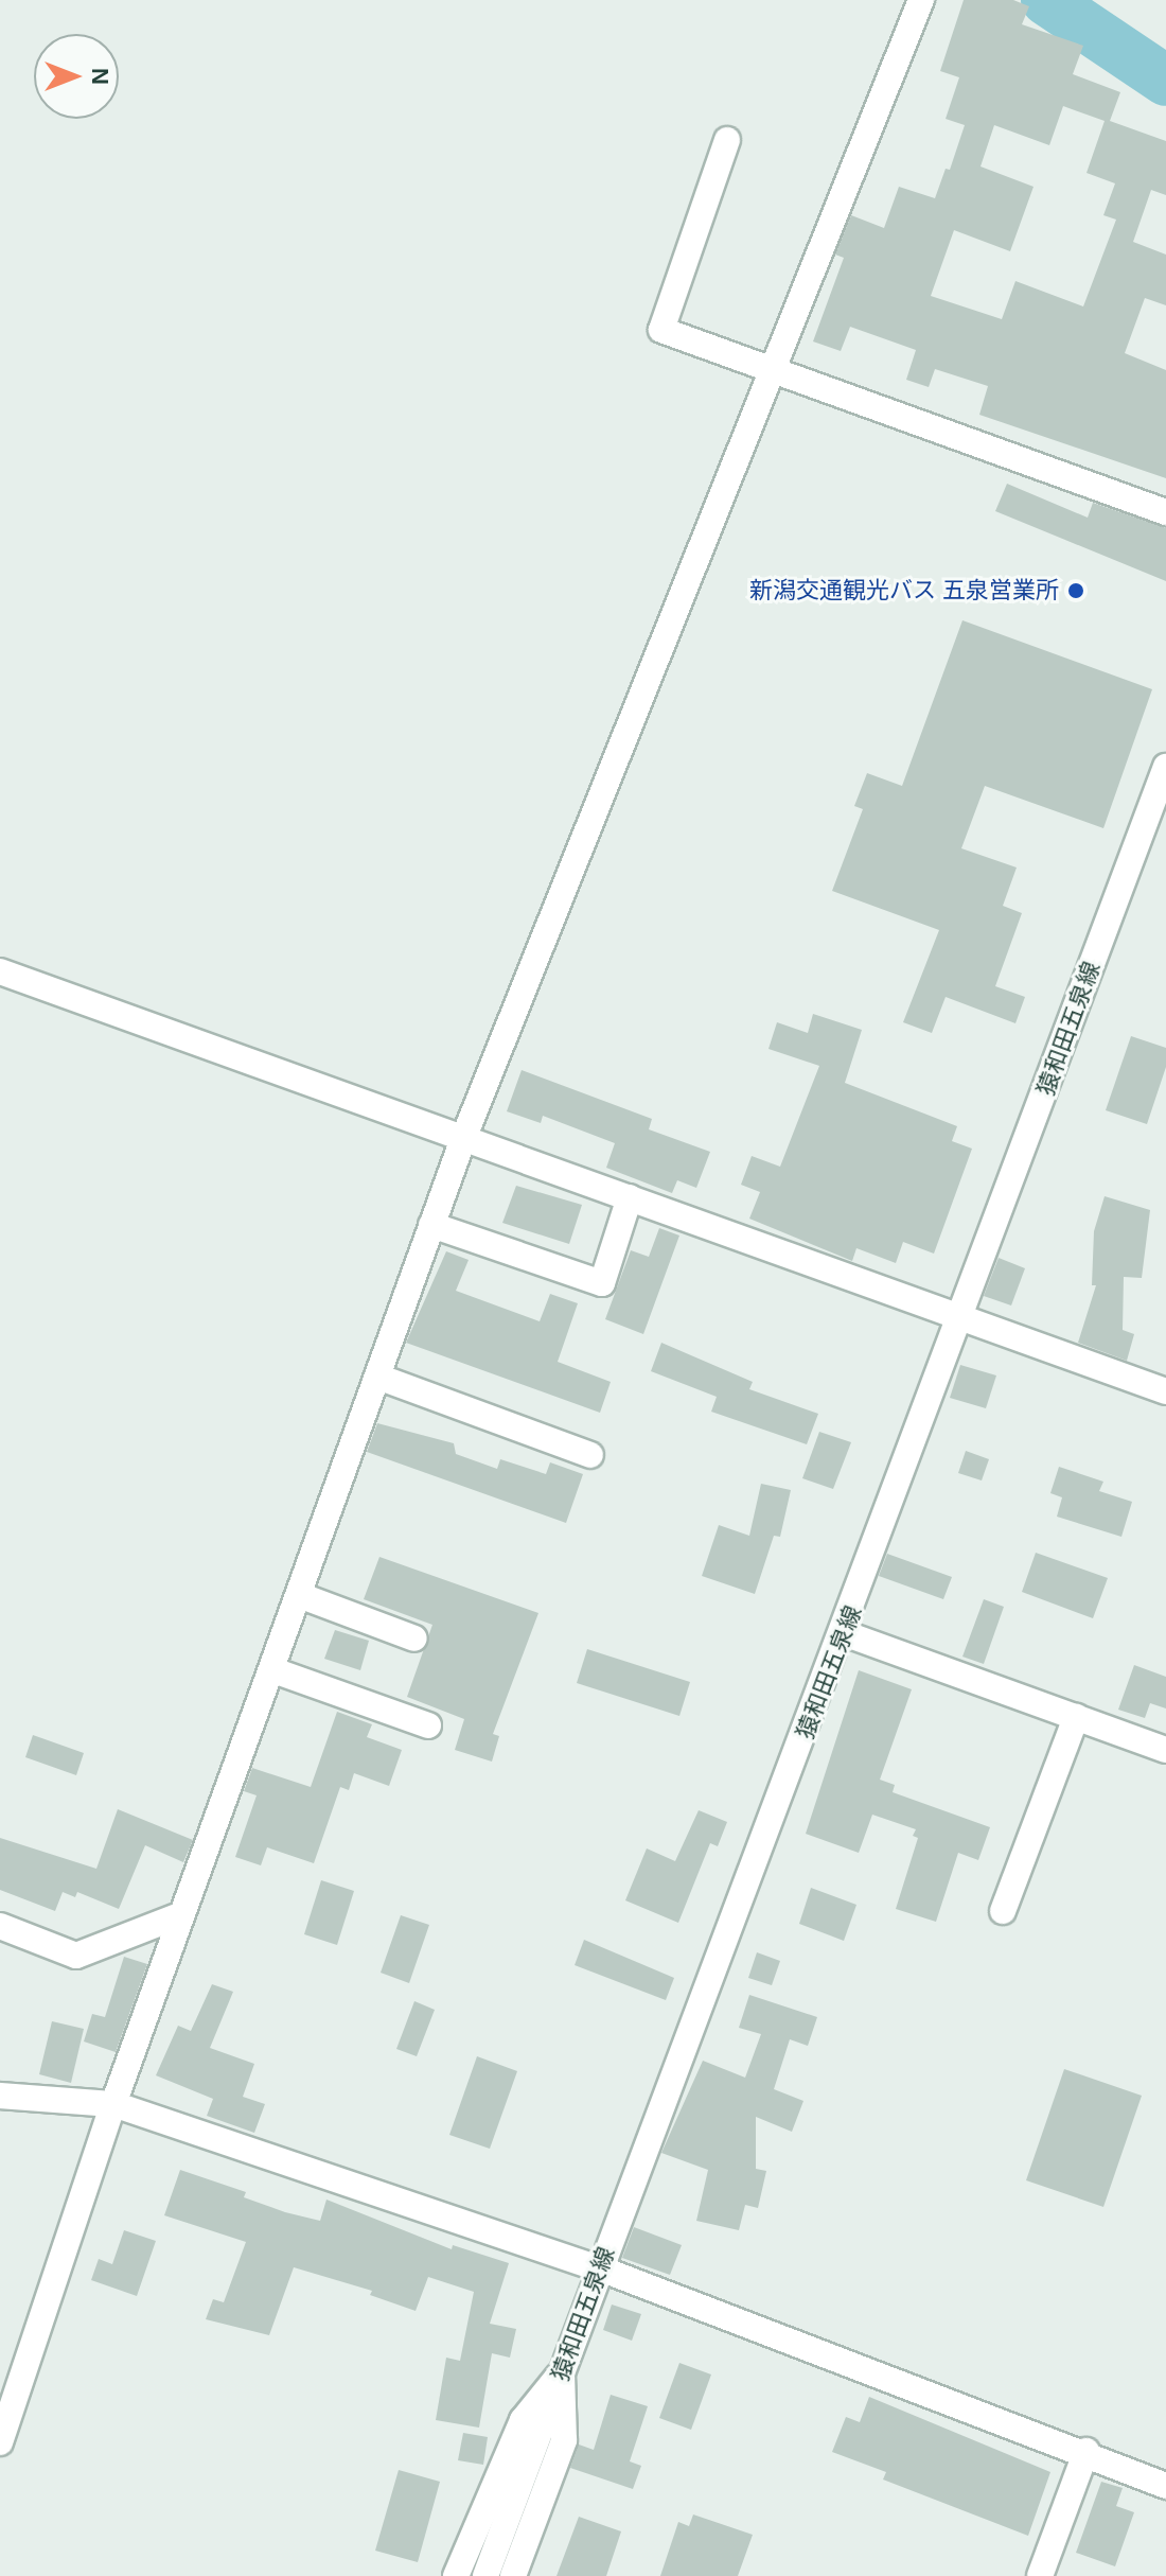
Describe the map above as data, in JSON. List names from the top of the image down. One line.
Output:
{"streets":{"street":["猿和田五泉線"]},"places":["新潟交通観光バス 五泉営業所"],"north":"right"}
